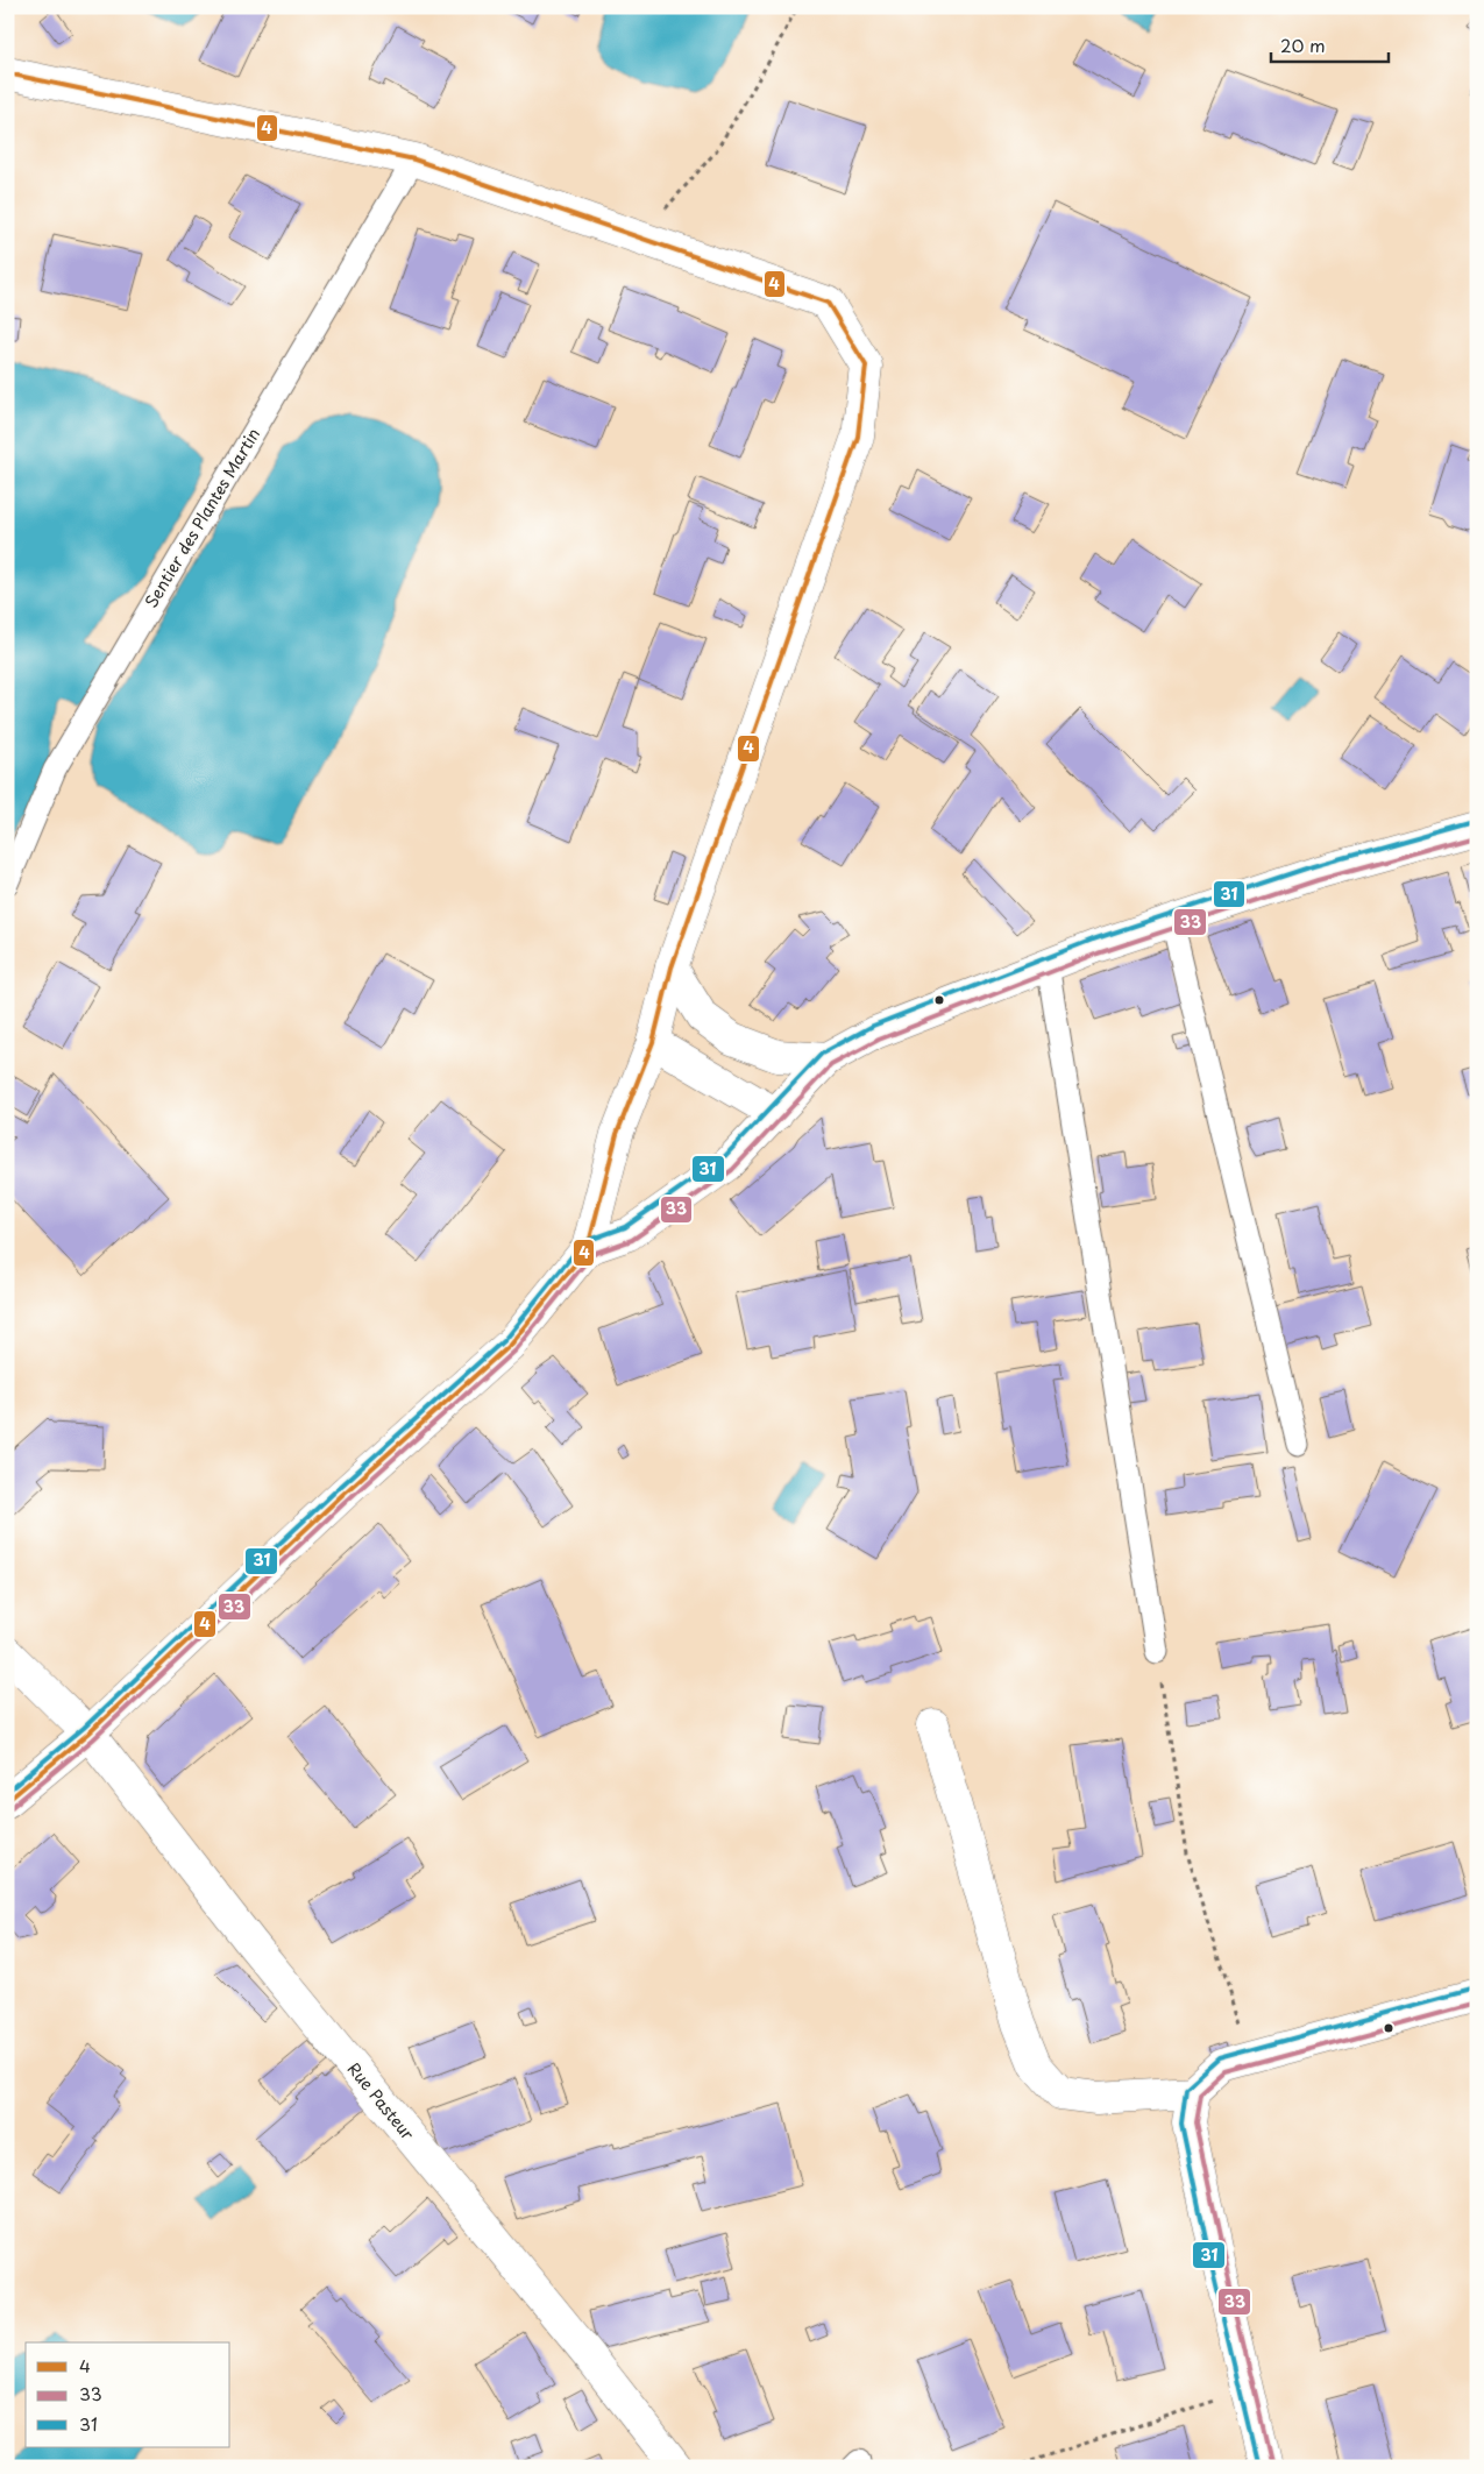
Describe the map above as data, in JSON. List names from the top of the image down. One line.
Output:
{"streets":{"street":["Rue Pasteur"],"lane":["Sentier des Plantes Martin"]},"lines":["transit line 4","transit line 31","transit line 33"],"legend":["4","33","31"],"scale_bar":"20 m"}
